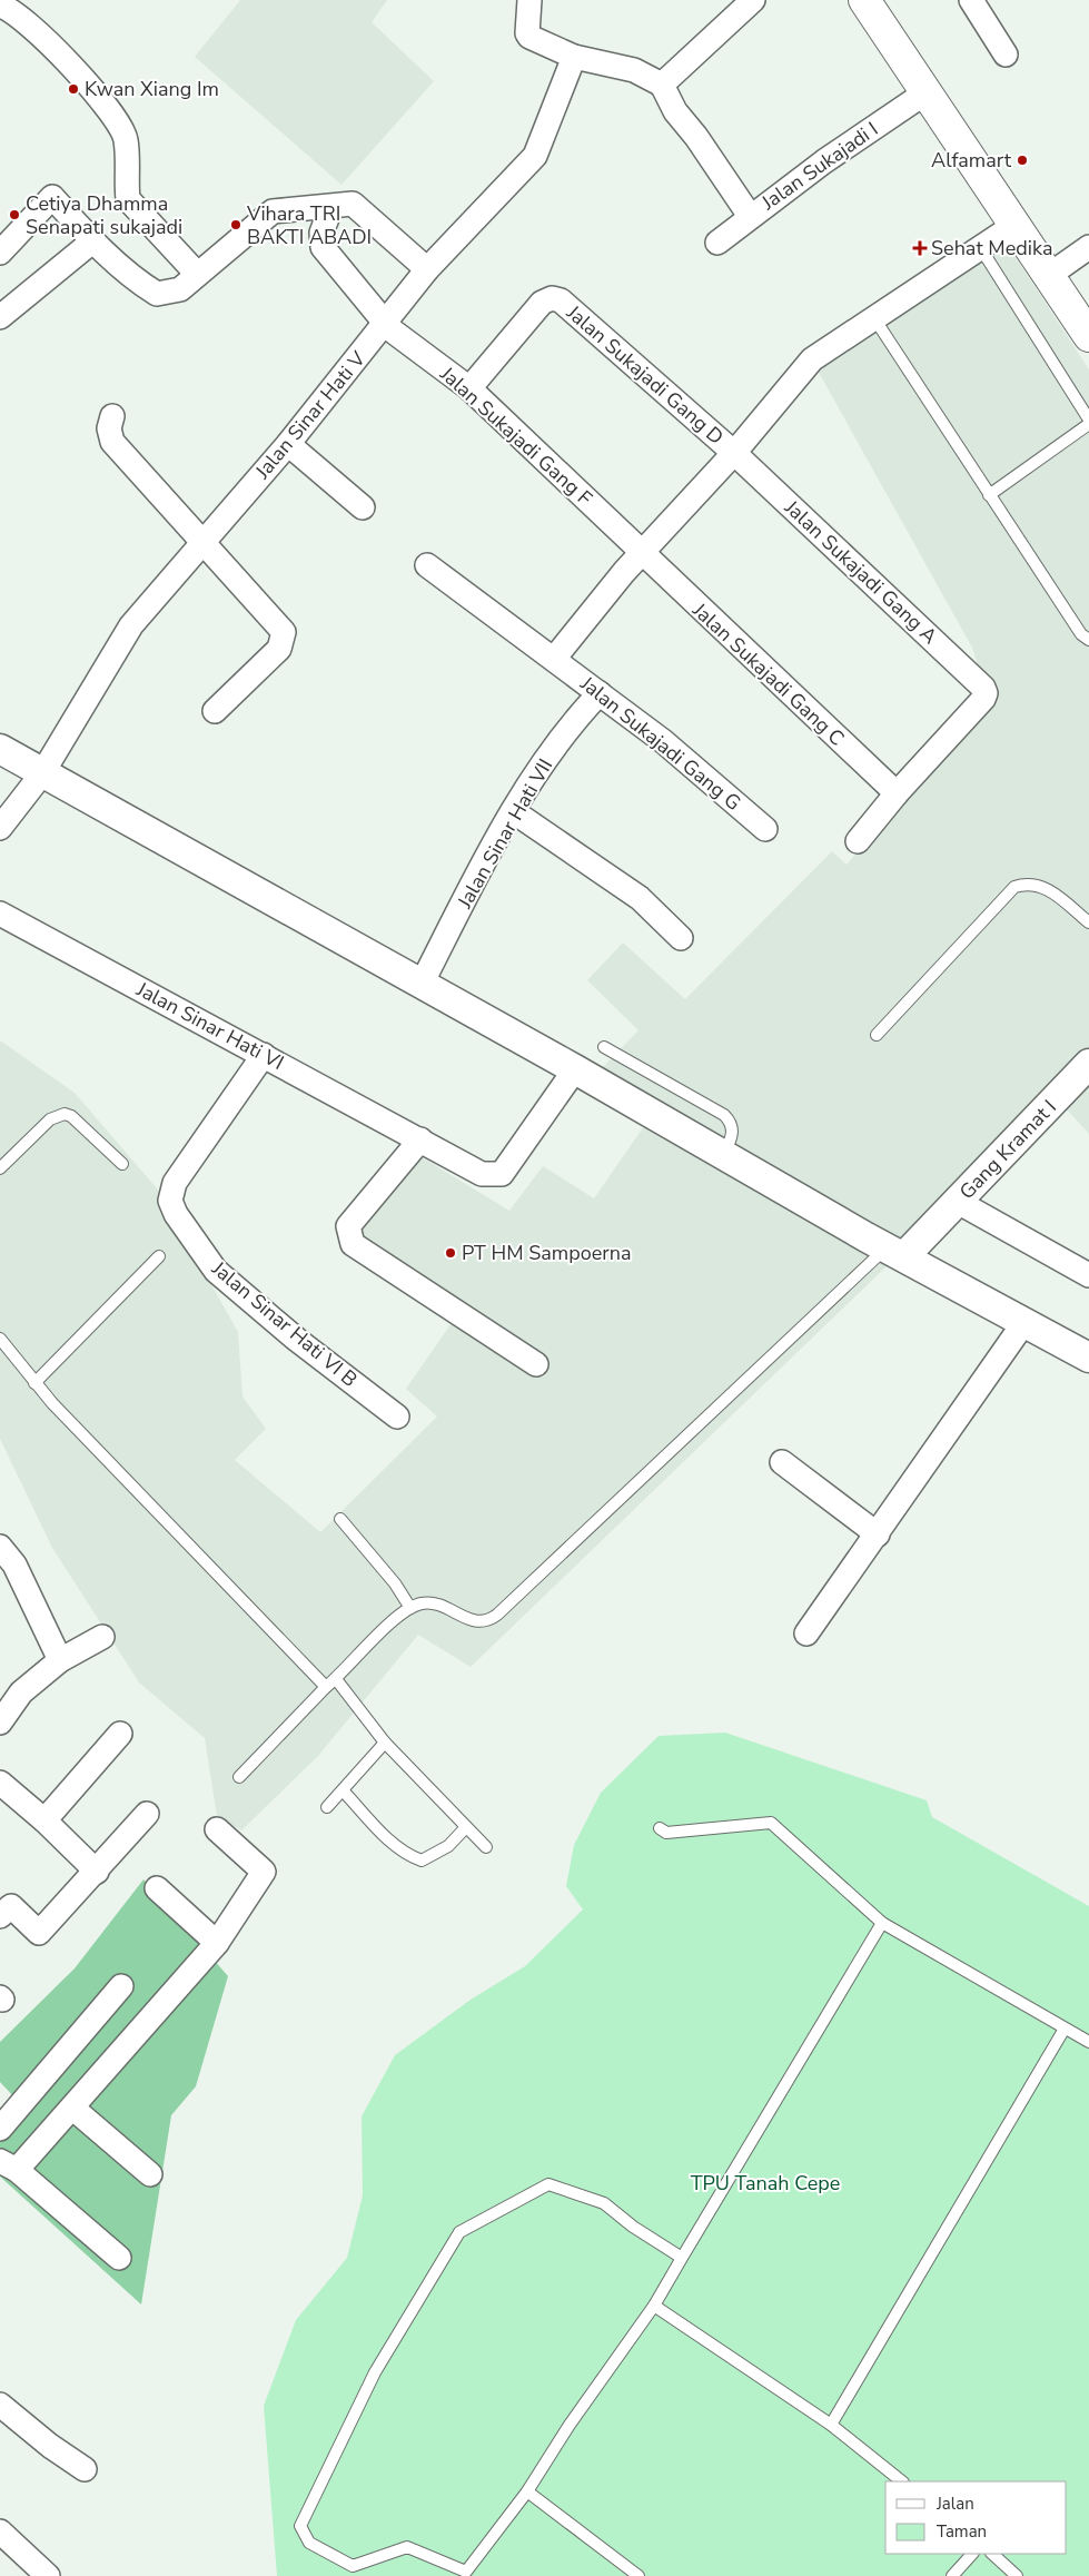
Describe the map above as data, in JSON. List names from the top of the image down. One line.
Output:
{"streets":{"street":["Jalan Sukajadi I","Jalan Sukajadi Gang D","Jalan Sinar Hati V","Jalan Sukajadi Gang F","Jalan Sukajadi Gang A","Jalan Sukajadi Gang C","Jalan Sukajadi Gang G","Jalan Sinar Hati VII","Jalan Sinar Hati VI","Gang Kramat I","Jalan Sinar Hati VI B"]},"crossings":[["Jalan Sukajadi Gang D","Jalan Sukajadi Gang F"],["Jalan Sukajadi Gang D","Jalan Sukajadi Gang A"],["Jalan Sinar Hati V","Jalan Sukajadi Gang F"],["Jalan Sukajadi Gang F","Jalan Sukajadi Gang C"],["Jalan Sukajadi Gang A","Jalan Sukajadi Gang C"],["Jalan Sukajadi Gang G","Jalan Sinar Hati VII"],["Jalan Sinar Hati VI","Jalan Sinar Hati VI B"]],"parks":["TPU Tanah Cepe"],"places":{"other":["Kwan Xiang Im","Alfamart","Cetiya Dhamma Senapati sukajadi","Vihara TRI BAKTI ABADI","PT HM Sampoerna"],"health":["Sehat Medika"]},"legend":["Jalan","Taman"]}
